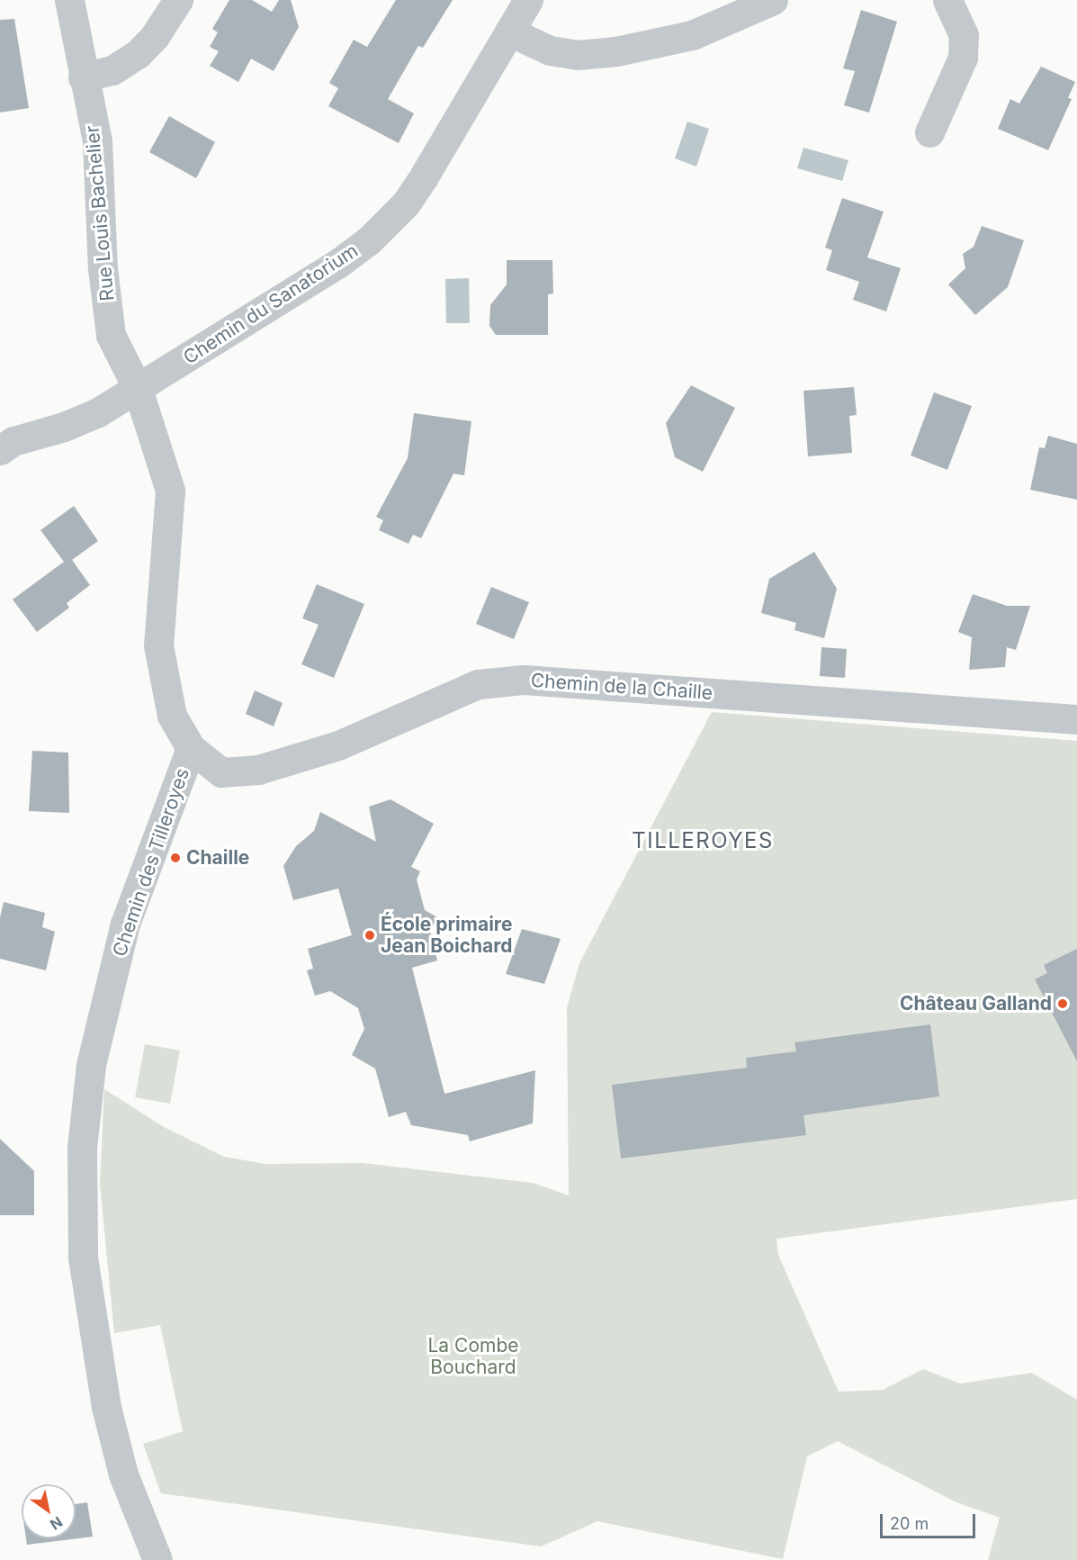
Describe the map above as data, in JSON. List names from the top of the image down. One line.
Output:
{"streets":{"street":["Rue Louis Bachelier","Chemin du Sanatorium","Chemin de la Chaille","Chemin des Tilleroyes"]},"crossings":[["Rue Louis Bachelier","Chemin du Sanatorium"],["Rue Louis Bachelier","Chemin des Tilleroyes"],["Chemin du Sanatorium","Chemin des Tilleroyes"],["Chemin de la Chaille","Chemin des Tilleroyes"]],"districts":["TILLEROYES"],"parks":["La Combe Bouchard"],"places":["Chaille","École primaire Jean Boichard","Château Galland"],"scale_bar":"20 m","north":"bottom right"}
